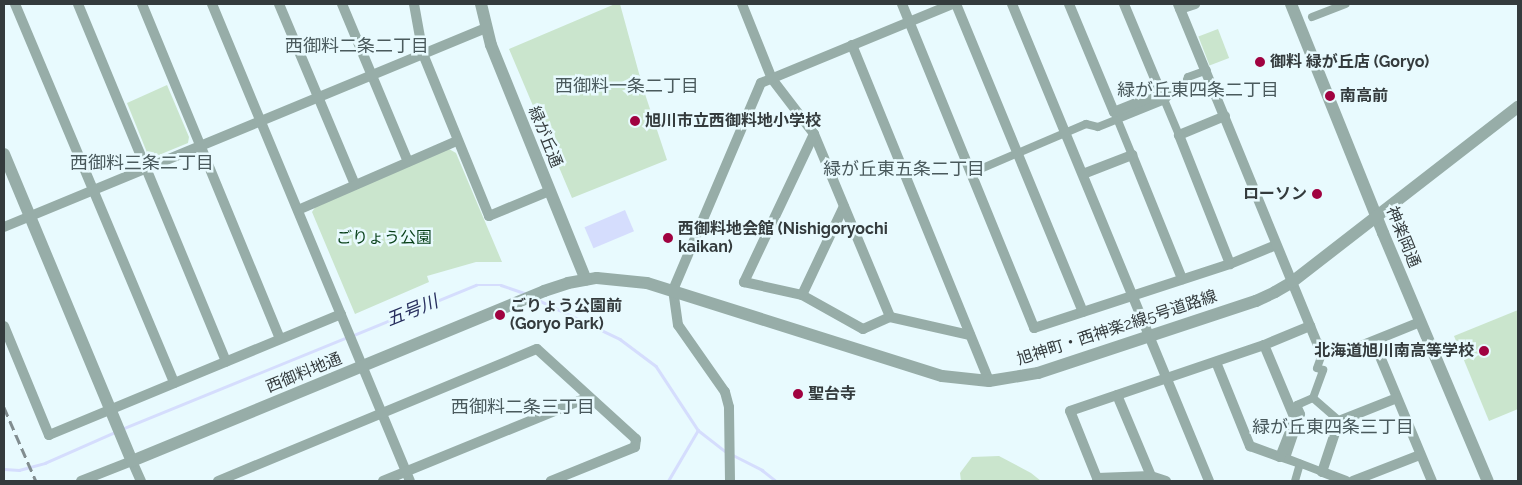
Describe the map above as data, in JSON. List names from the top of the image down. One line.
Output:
{"streets":{"street":["緑が丘通","神楽岡通","旭神町・西神楽2線5号道路線","西御料地通"]},"crossings":[["緑が丘通","旭神町・西神楽2線5号道路線"],["緑が丘通","西御料地通"],["神楽岡通","旭神町・西神楽2線5号道路線"],["旭神町・西神楽2線5号道路線","西御料地通"]],"districts":["西御料二条二丁目","西御料一条二丁目","緑が丘東四条二丁目","西御料三条二丁目","緑が丘東五条二丁目","西御料二条三丁目","緑が丘東四条三丁目"],"water":["五号川"],"parks":["ごりょう公園"],"places":["御料 緑が丘店 (Goryo)","南高前","旭川市立西御料地小学校","ローソン","西御料地会館 (Nishigoryochi kaikan)","ごりょう公園前 (Goryo Park)","北海道旭川南高等学校","聖台寺"]}
